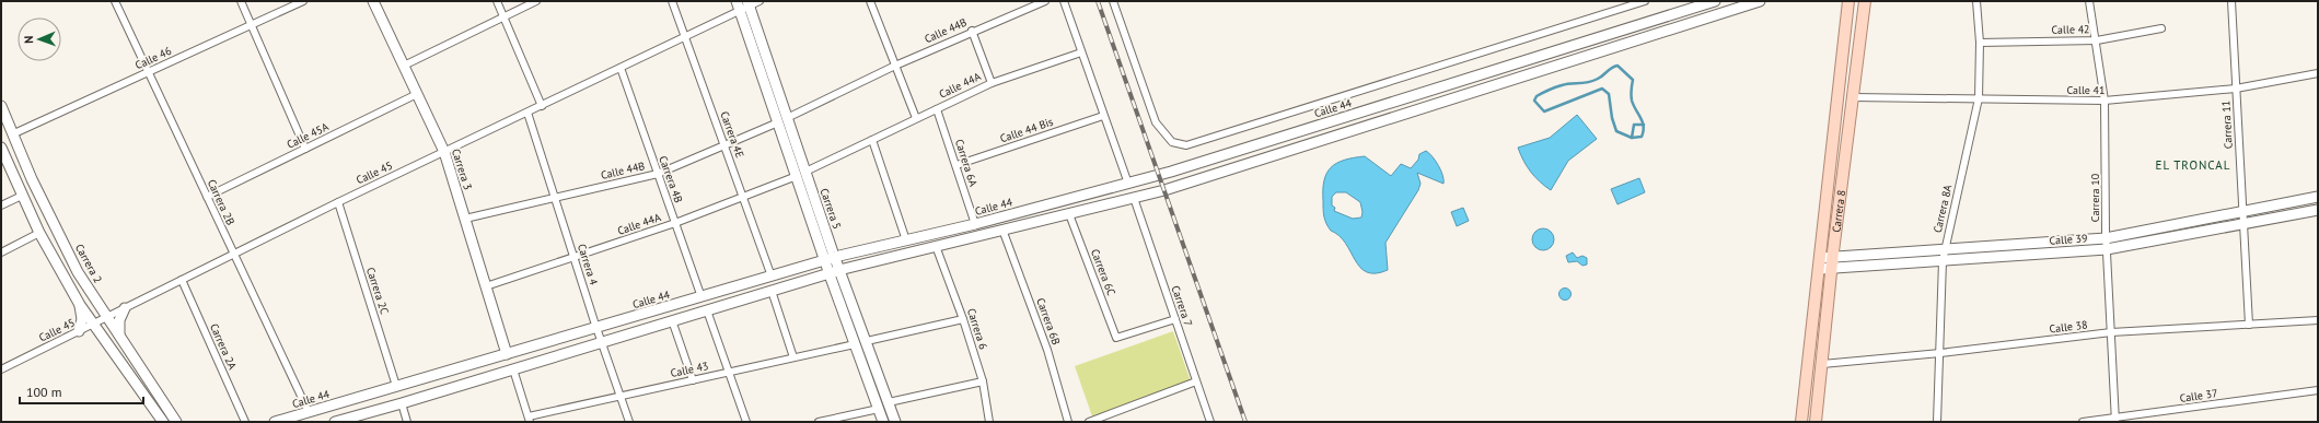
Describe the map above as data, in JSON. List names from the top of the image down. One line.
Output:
{"streets":{"main road":["Calle 44","Carrera 3","Carrera 5","Carrera 8","Calle 39","Carrera 2"],"street":["Calle 42","Calle 44B","Calle 46","Calle 44A","Calle 41","Carrera 11","Calle 44 Bis","Carrera 4E","Calle 45A","Carrera 6A","Calle 45","Carrera 4B","Carrera 10","Carrera 2B","Carrera 8A","Carrera 4","Carrera 6C","Carrera 2C","Carrera 7","Carrera 6B","Calle 38","Carrera 6","Carrera 2A","Calle 43","Calle 37"]},"crossings":[["Calle 42","Carrera 10"],["Calle 42","Carrera 8A"],["Calle 44B","Carrera 4E"],["Calle 44B","Carrera 3"],["Calle 44B","Carrera 4B"],["Calle 44B","Carrera 5"],["Calle 44B","Carrera 4"],["Calle 46","Carrera 2B"],["Calle 46","Carrera 2"],["Calle 44A","Carrera 4E"],["Calle 44A","Carrera 6A"],["Calle 44A","Carrera 3"],["Calle 44A","Carrera 4B"],["Calle 44A","Carrera 5"],["Calle 44A","Carrera 4"],["Calle 41","Carrera 11"],["Calle 41","Carrera 10"],["Calle 41","Carrera 8A"],["Calle 41","Carrera 8"],["Calle 44","Carrera 4E"],["Calle 44","Carrera 6A"],["Calle 44","Carrera 3"],["Calle 44","Carrera 4B"],["Calle 44","Carrera 2B"],["Calle 44","Carrera 5"],["Calle 44","Carrera 4"],["Calle 44","Carrera 2C"],["Carrera 11","Calle 39"],["Carrera 11","Calle 38"],["Calle 44 Bis","Carrera 6A"],["Carrera 4E","Calle 45"],["Calle 45A","Carrera 3"],["Calle 45A","Carrera 2B"],["Carrera 3","Calle 45"],["Calle 45","Carrera 4B"],["Calle 45","Carrera 2B"],["Calle 45","Carrera 5"],["Calle 45","Carrera 2"],["Calle 45","Carrera 4"],["Calle 45","Carrera 2C"],["Calle 45","Carrera 2A"],["Carrera 10","Calle 39"],["Carrera 10","Calle 38"],["Carrera 10","Calle 37"],["Carrera 5","Calle 43"],["Carrera 8A","Calle 39"],["Carrera 8A","Calle 38"],["Carrera 8","Calle 39"],["Carrera 8","Calle 38"],["Carrera 4","Calle 43"],["Carrera 6C","Carrera 7"]],"districts":["EL TRONCAL"],"scale_bar":"100 m","north":"left"}
